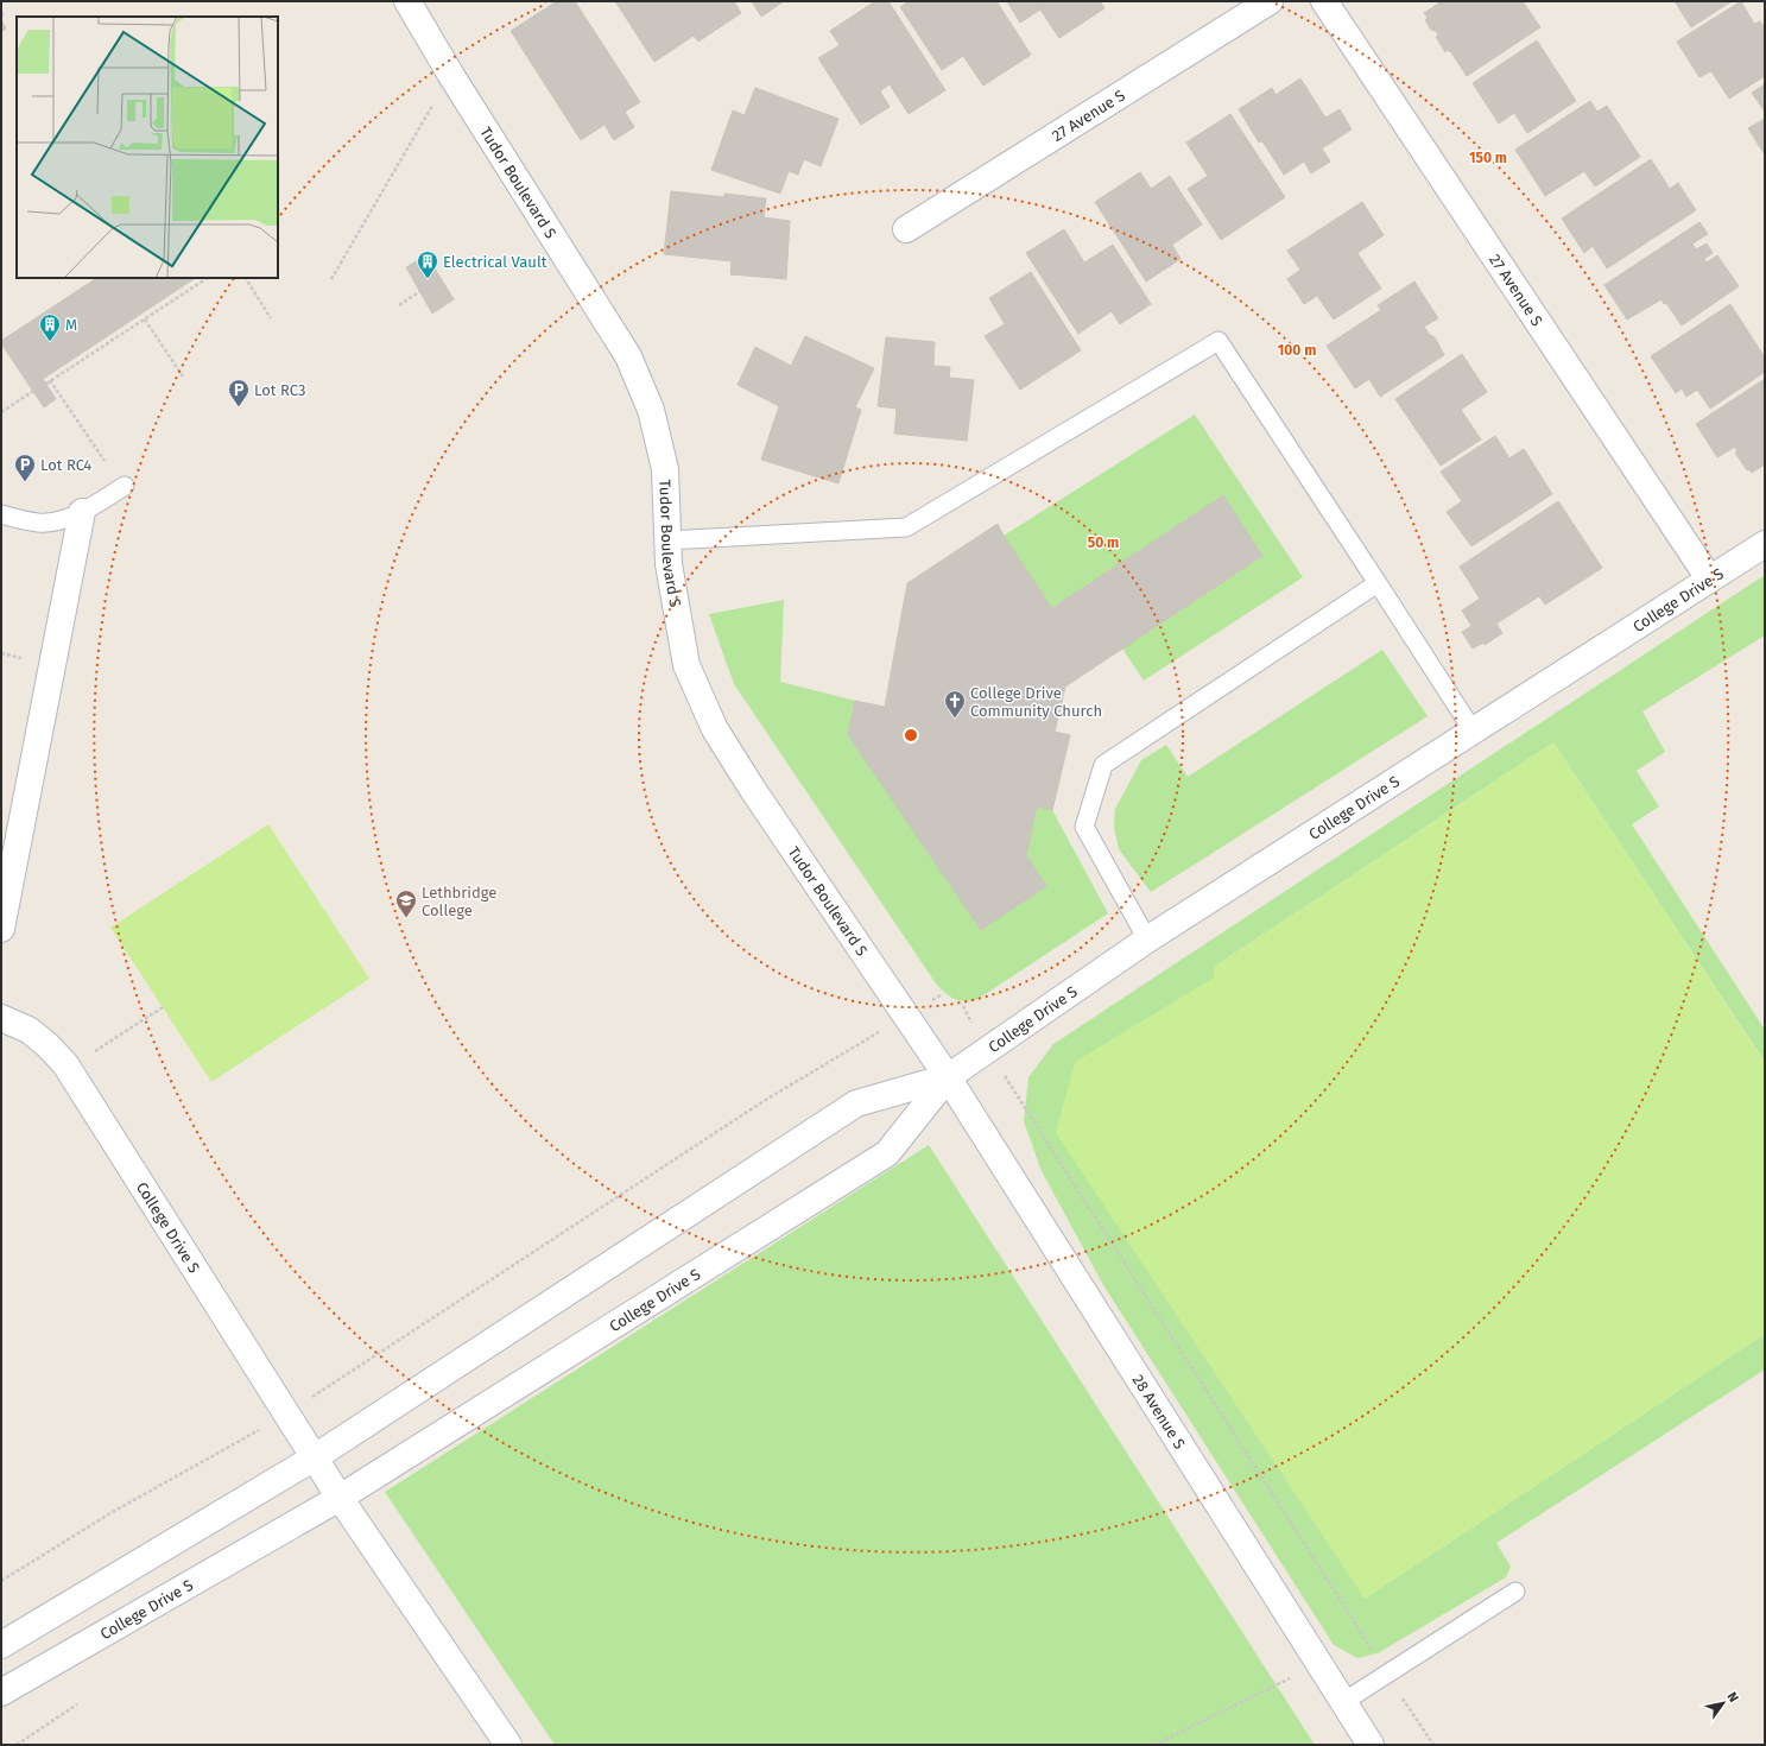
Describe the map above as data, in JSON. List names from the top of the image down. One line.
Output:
{"streets":{"street":["27 Avenue S","Tudor Boulevard S","College Drive S","28 Avenue S"]},"crossings":[["27 Avenue S","College Drive S"],["Tudor Boulevard S","College Drive S"],["Tudor Boulevard S","28 Avenue S"],["College Drive S","28 Avenue S"]],"places":{"building":["Electrical Vault","M"],"parking":["Lot RC3","Lot RC4"],"church":["College Drive Community Church"],"school or university":["Lethbridge College"]},"north":"top right","rings":["150 m","100 m","50 m"]}
